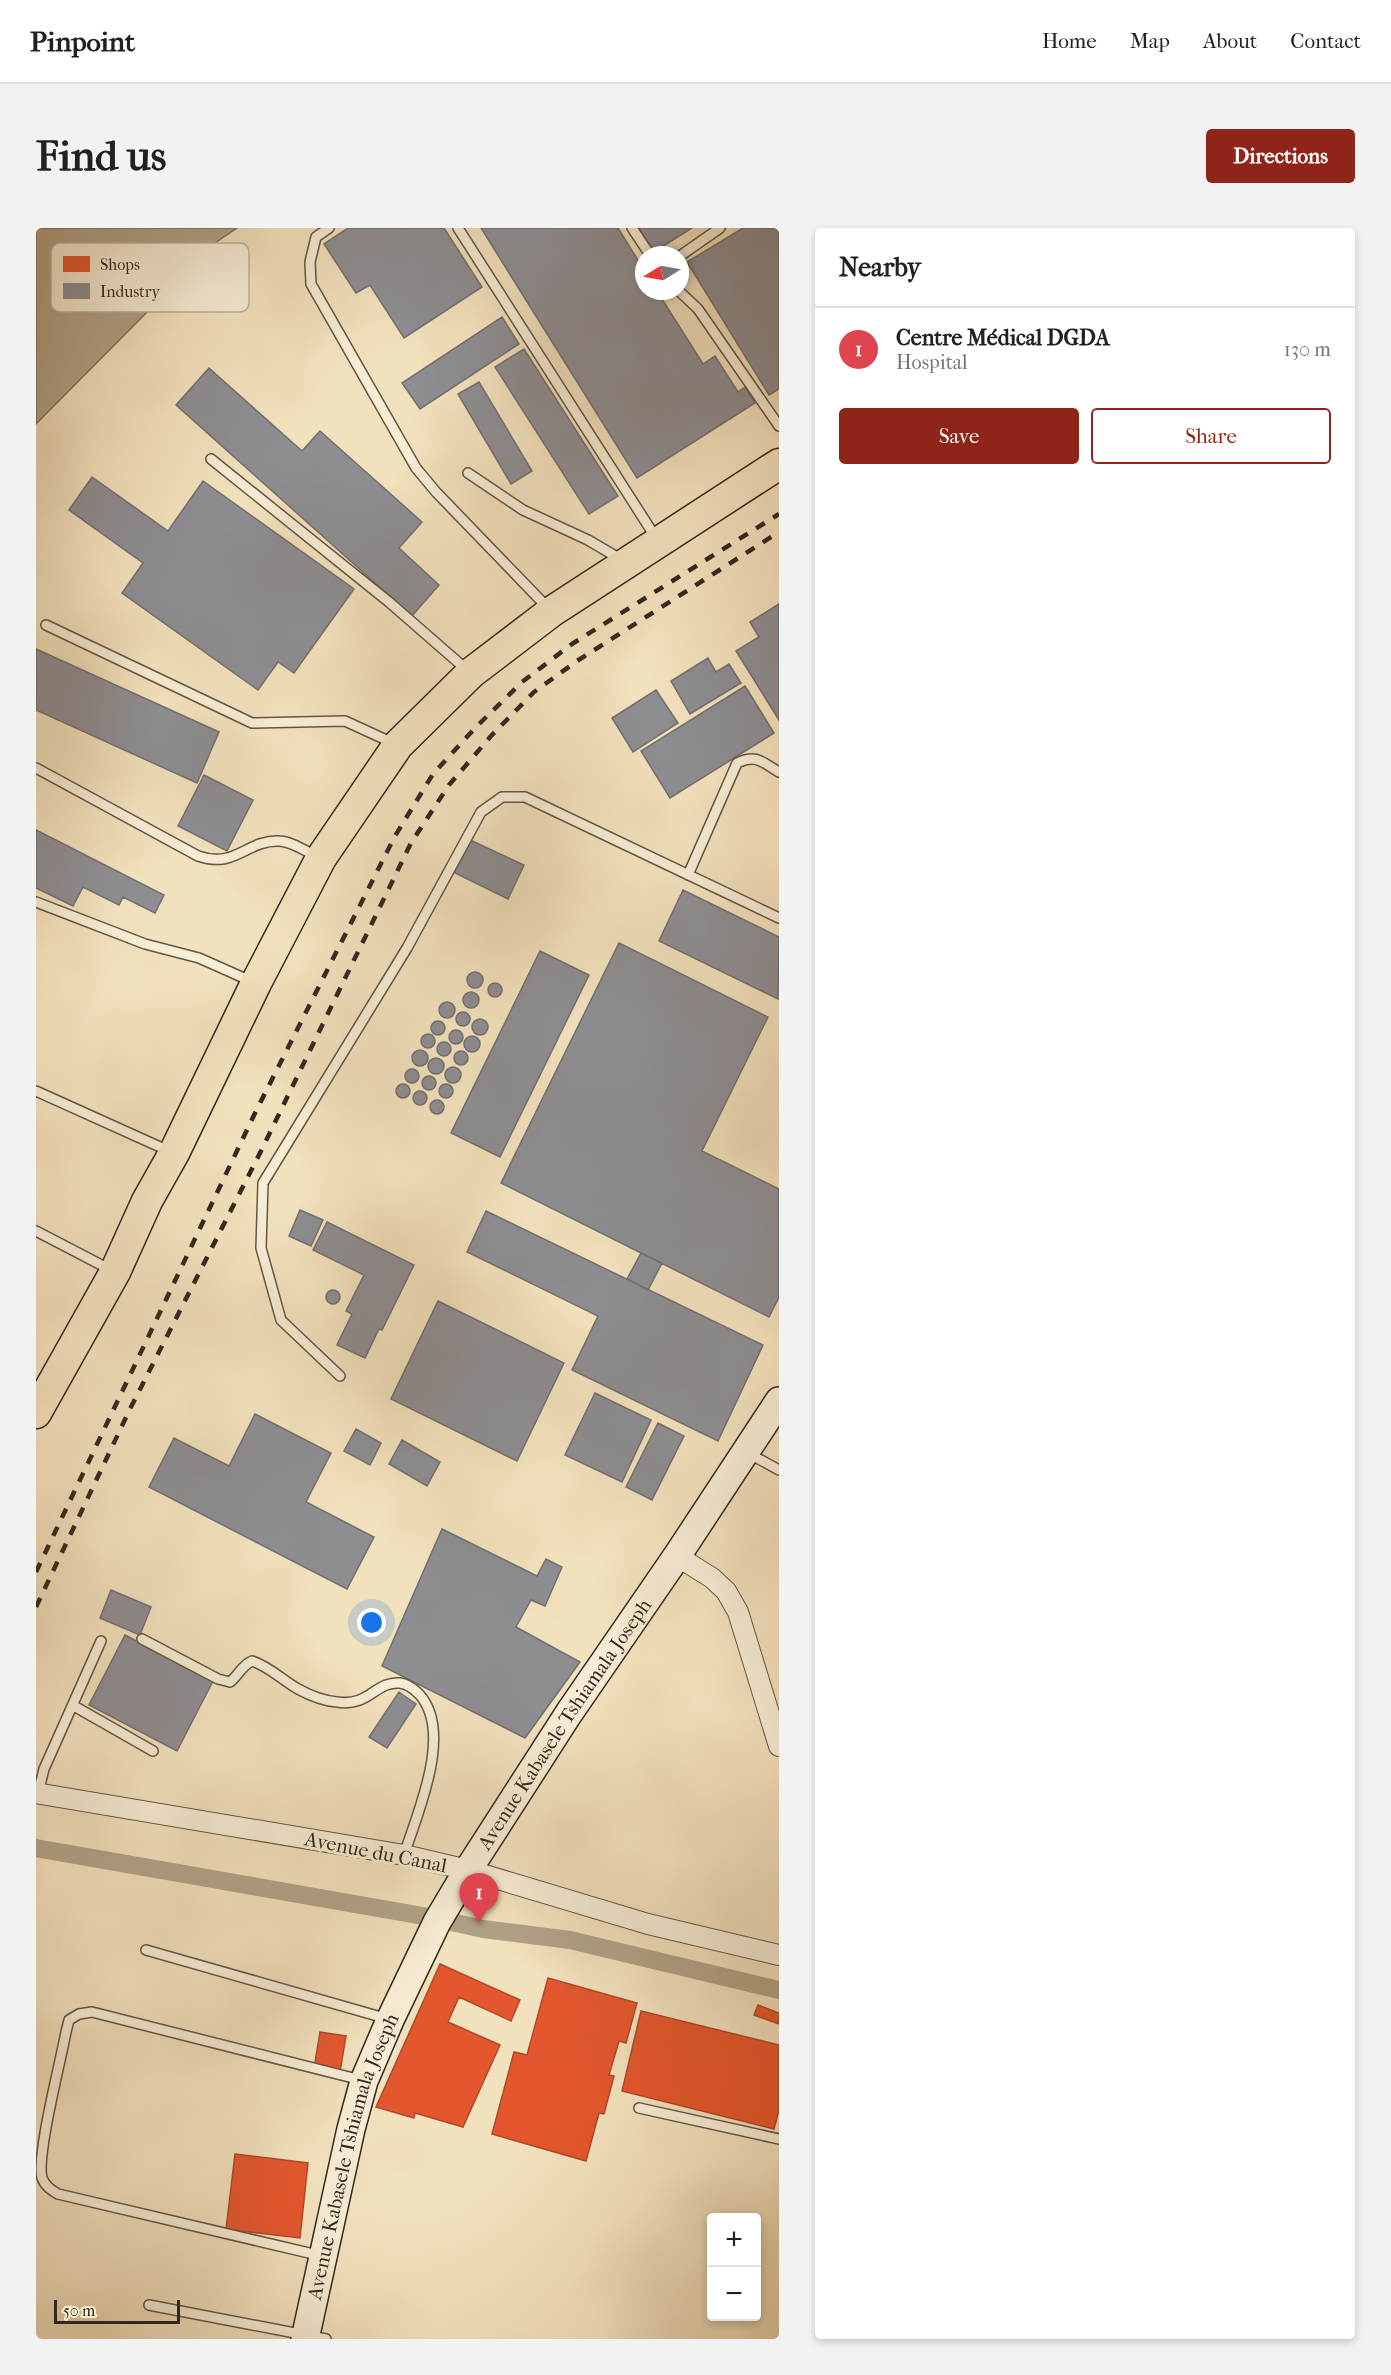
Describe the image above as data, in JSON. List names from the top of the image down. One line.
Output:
{"streets":{"main road":["Avenue Kabasele Tshiamala Joseph"],"street":["Avenue du Canal"]},"crossings":[["Avenue Kabasele Tshiamala Joseph","Avenue du Canal"]],"legend":["Shops","Industry"],"scale_bar":"50 m","north":"left","page":{"header":"Pinpoint","nav":["Home","Map","About","Contact"],"buttons":["Directions",["Save","Share"]],"title":"Find us","heading":"Nearby","list":[{"mark":"1","name":"Centre Médical DGDA","note":"Hospital","value":"130 m"}],"pins":"1","map_buttons":["+","−"],"scale":"50 m"}}
